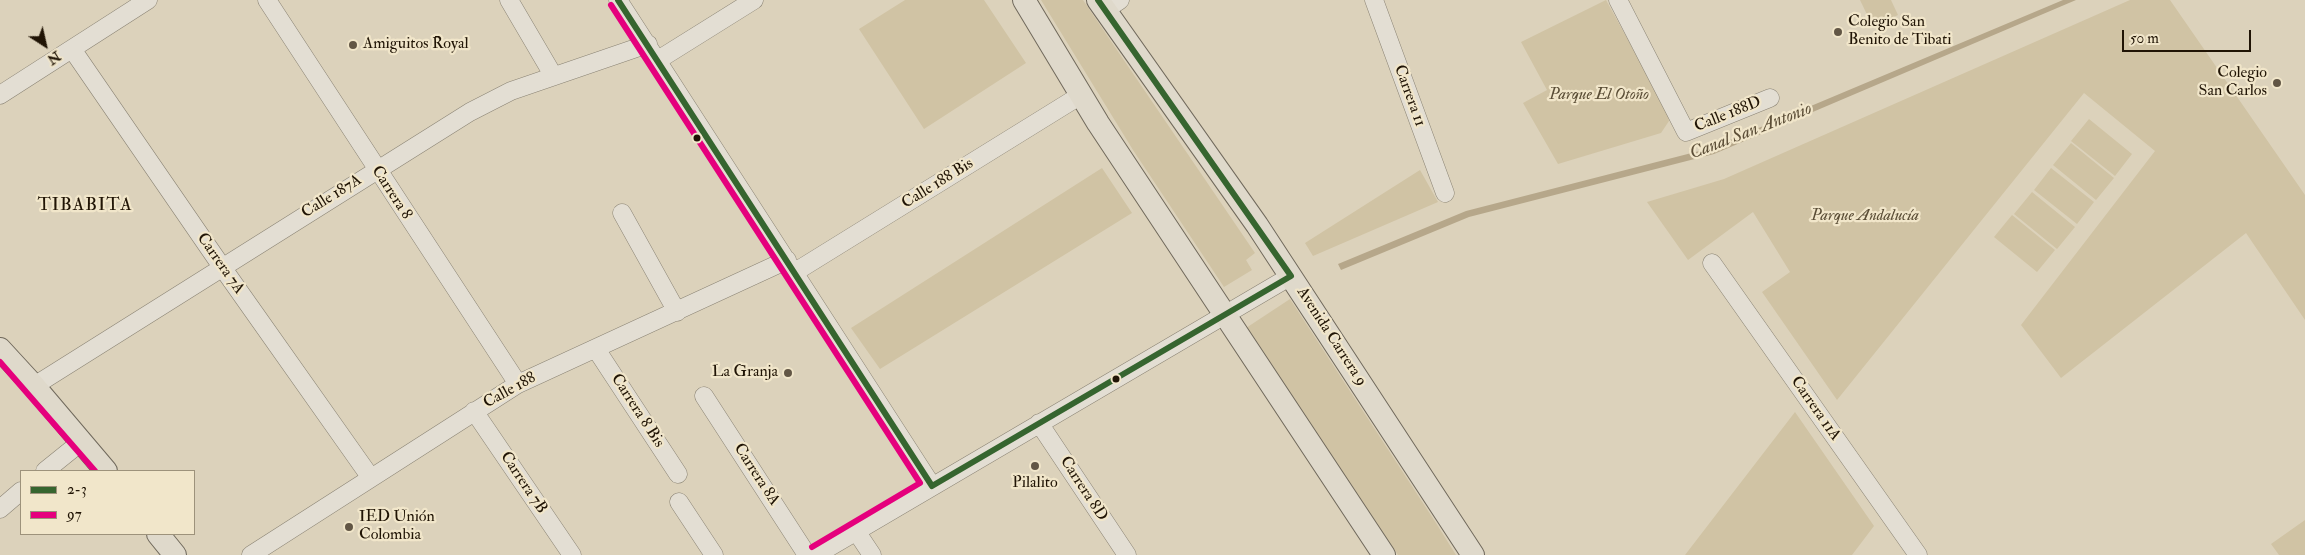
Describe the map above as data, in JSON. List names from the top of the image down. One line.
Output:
{"streets":{"main road":["Avenida Carrera 9"],"street":["Carrera 11","Calle 188D","Calle 188 Bis","Carrera 8","Calle 187A","Carrera 7A","Calle 188","Carrera 11A","Carrera 8 Bis","Carrera 8A","Carrera 7B","Carrera 8D"]},"crossings":[["Calle 188 Bis","Calle 188"],["Carrera 8","Calle 187A"],["Carrera 8","Calle 188"],["Calle 187A","Carrera 7A"],["Carrera 7A","Calle 188"],["Calle 188","Carrera 8 Bis"],["Calle 188","Carrera 7B"]],"districts":["TIBABITA"],"water":["Canal San Antonio"],"parks":["Parque El Otoño","Parque Andalucía"],"places":["Colegio San Benito de Tibati","Amiguitos Royal","Colegio San Carlos","La Granja","Pilalito","IED Unión Colombia"],"lines":["transit line 2-3","transit line 97"],"legend":["2-3","97"],"scale_bar":"50 m","north":"bottom right"}
